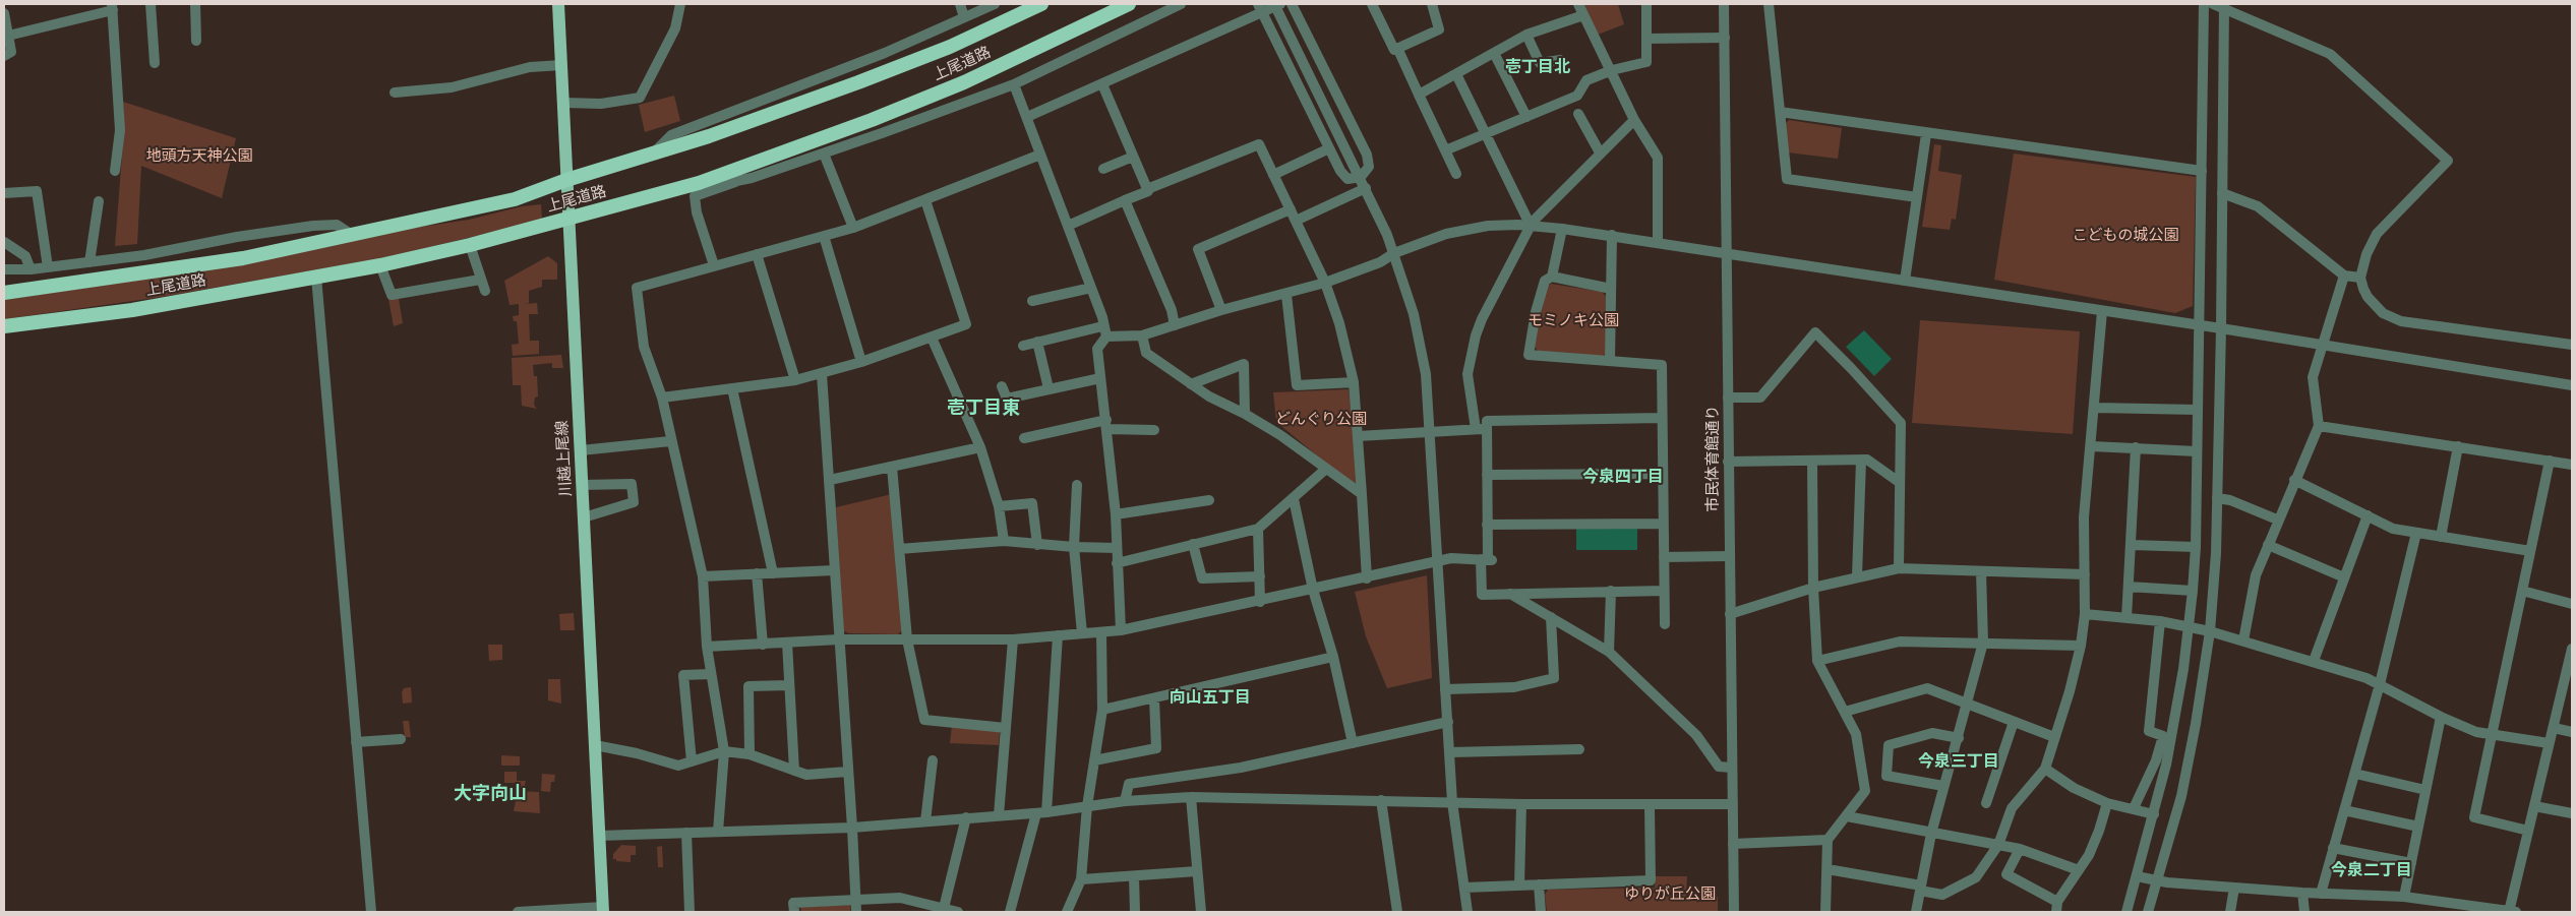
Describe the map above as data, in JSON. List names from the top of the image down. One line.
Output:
{"streets":{"highway":["上尾道路"],"main road":["川越上尾線"],"street":["市民体育館通り"]},"crossings":[["上尾道路","川越上尾線"]],"districts":["壱丁目北","壱丁目東","今泉四丁目","向山五丁目","今泉三丁目","大字向山","今泉二丁目"],"parks":["地頭方天神公園","こどもの城公園","モミノキ公園","どんぐり公園","ゆりが丘公園"]}
